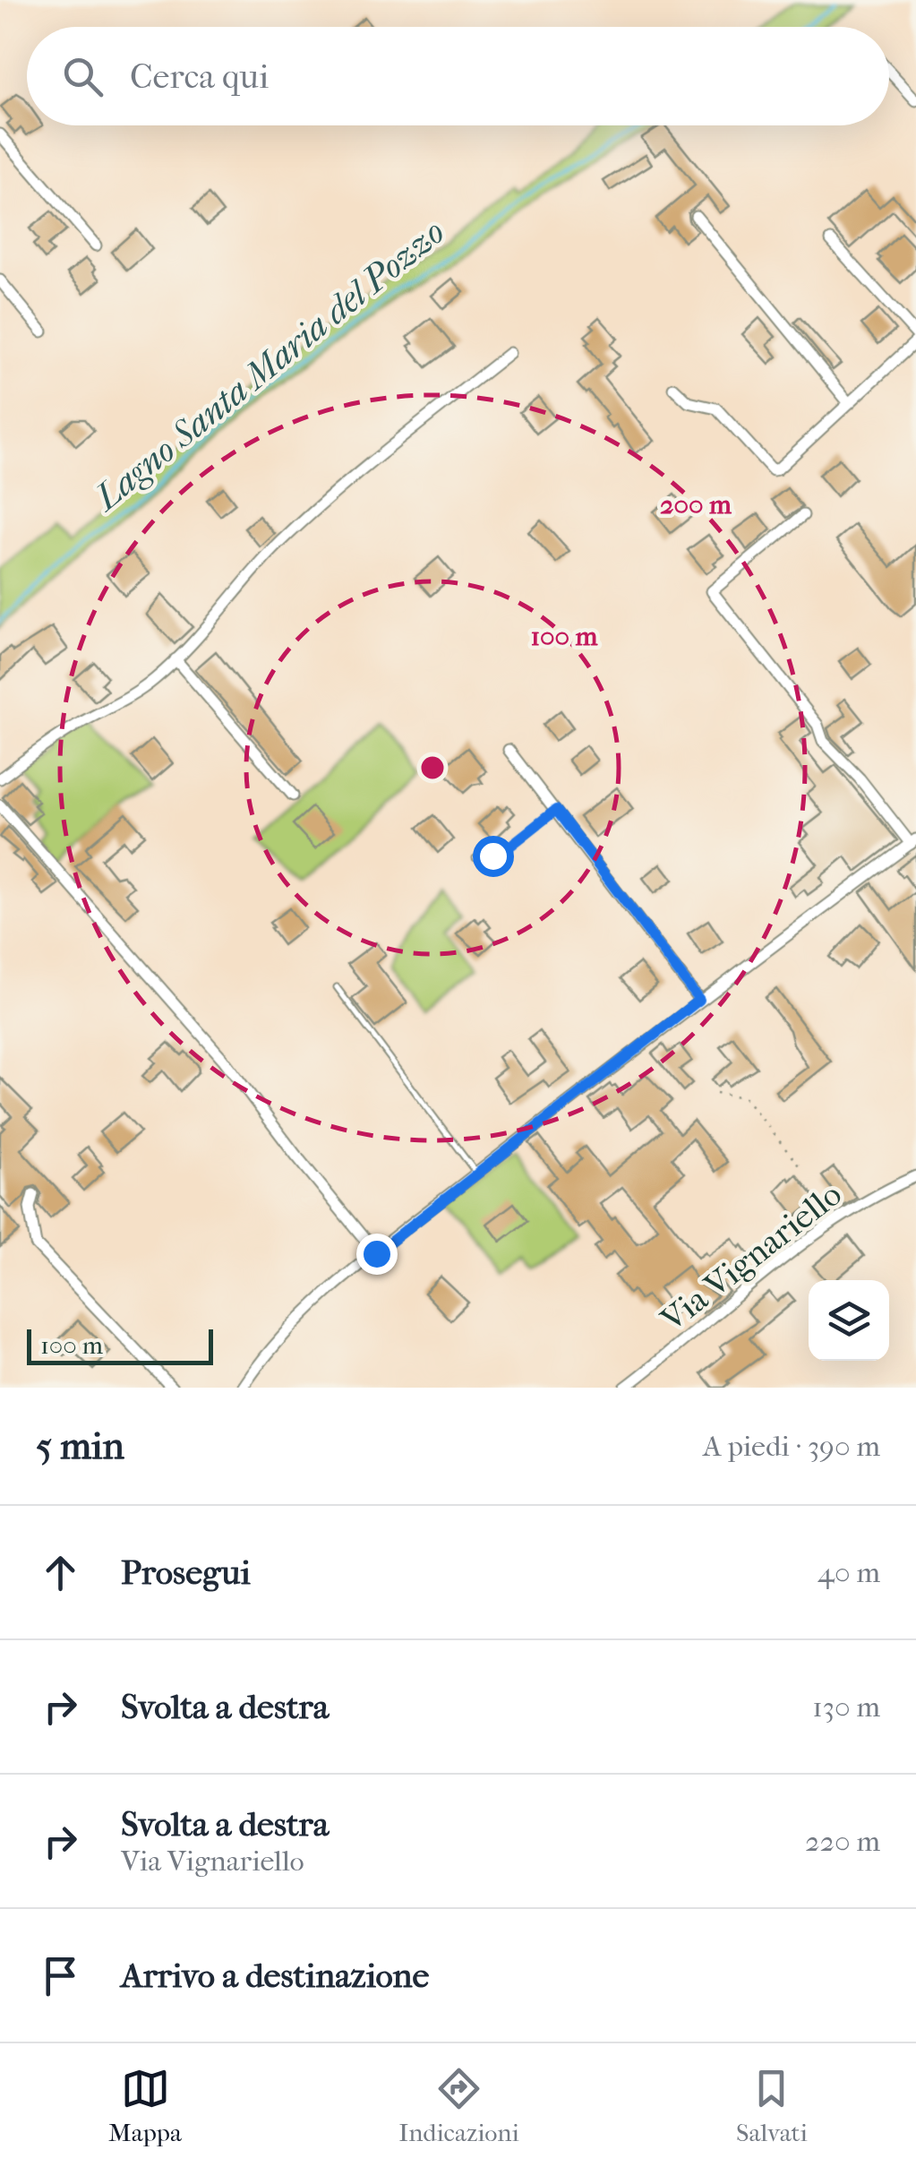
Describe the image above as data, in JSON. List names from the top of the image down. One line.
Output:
{"streets":{"street":["Via Vignariello"]},"water":["Lagno Santa Maria del Pozzo"],"scale_bar":"100 m","page":{"search":"Cerca qui","scale":"100 m","heading":["5 min","A piedi · 390 m"],"list":[["Prosegui","40 m"],["Svolta a destra","130 m"],["Svolta a destra","Via Vignariello","220 m"],"Arrivo a destinazione"],"nav":["Mappa","Indicazioni","Salvati"]},"rings":["200 m","100 m"]}
